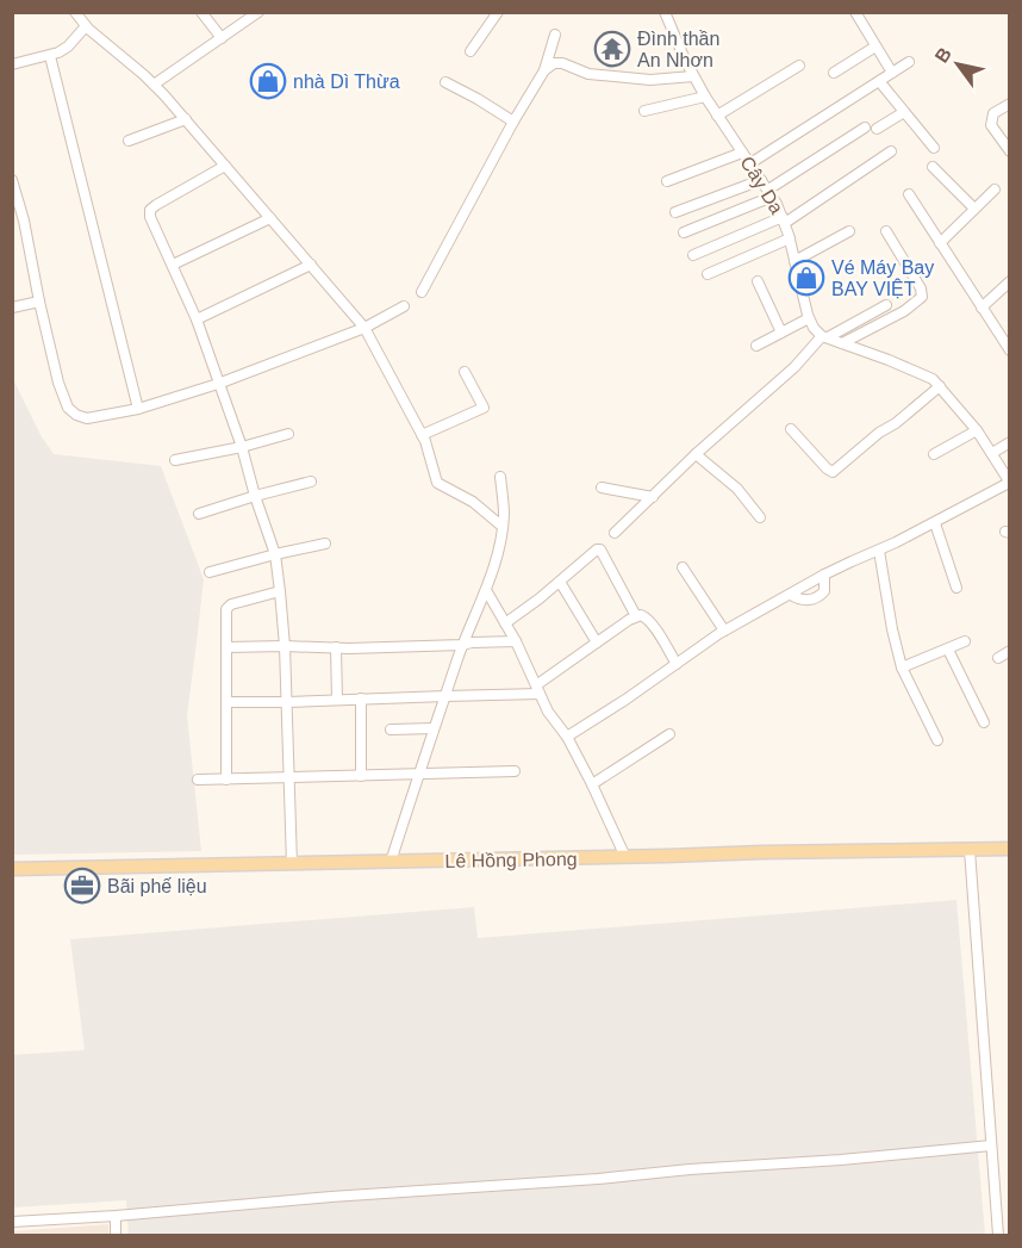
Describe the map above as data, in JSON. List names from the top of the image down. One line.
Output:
{"streets":{"main road":["Lê Hồng Phong"],"street":["Cây Da"]},"places":{"temple":["Đình thần An Nhơn"],"shop":["nhà Dì Thừa","Vé Máy Bay BAY VIỆT"],"office":["Bãi phế liệu"]},"north":"top left"}
